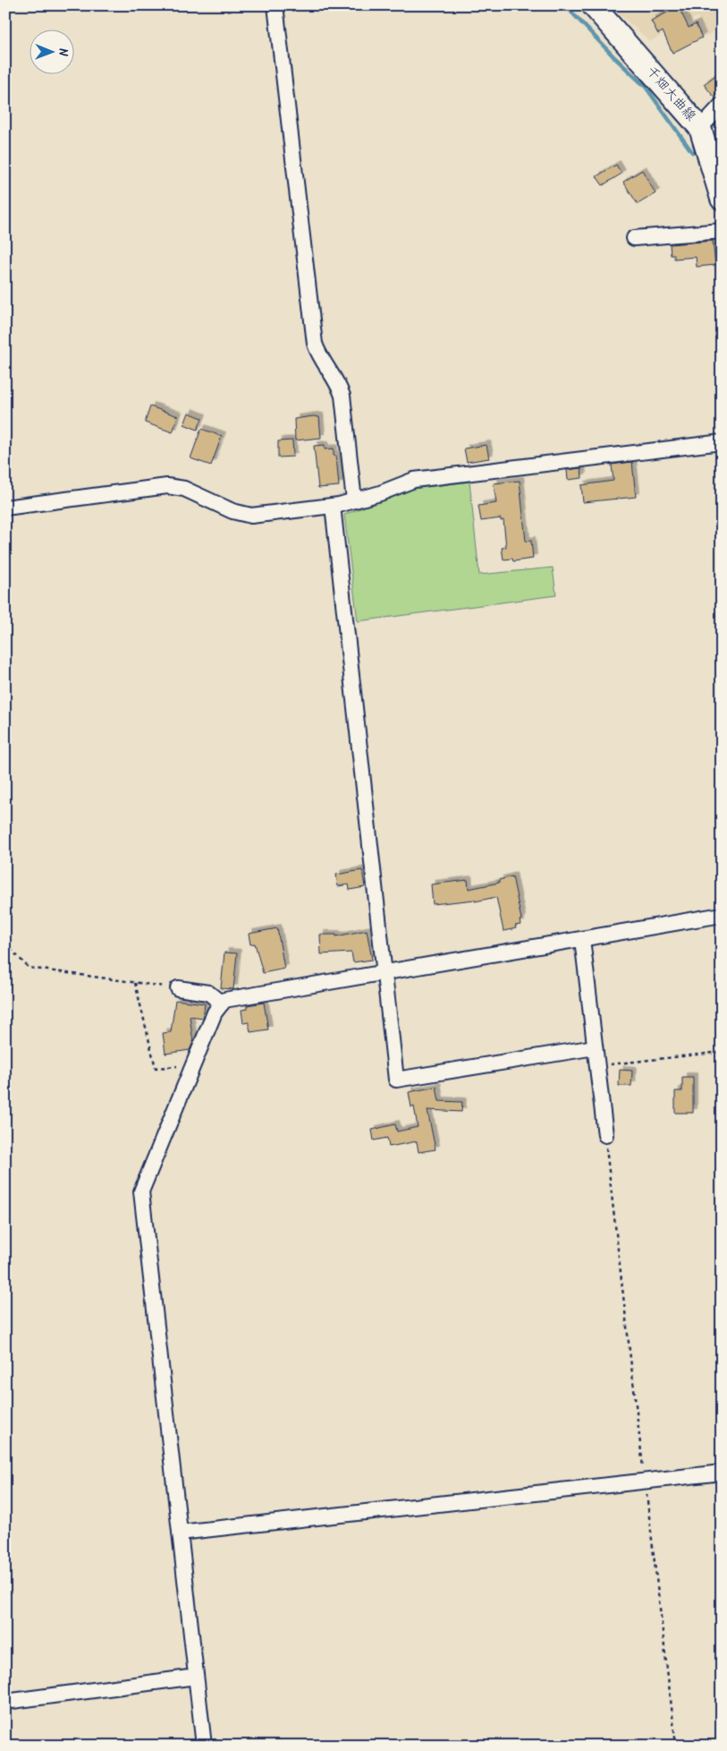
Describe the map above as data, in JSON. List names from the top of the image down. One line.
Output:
{"streets":{"main road":["千畑大曲線"]},"north":"right"}
